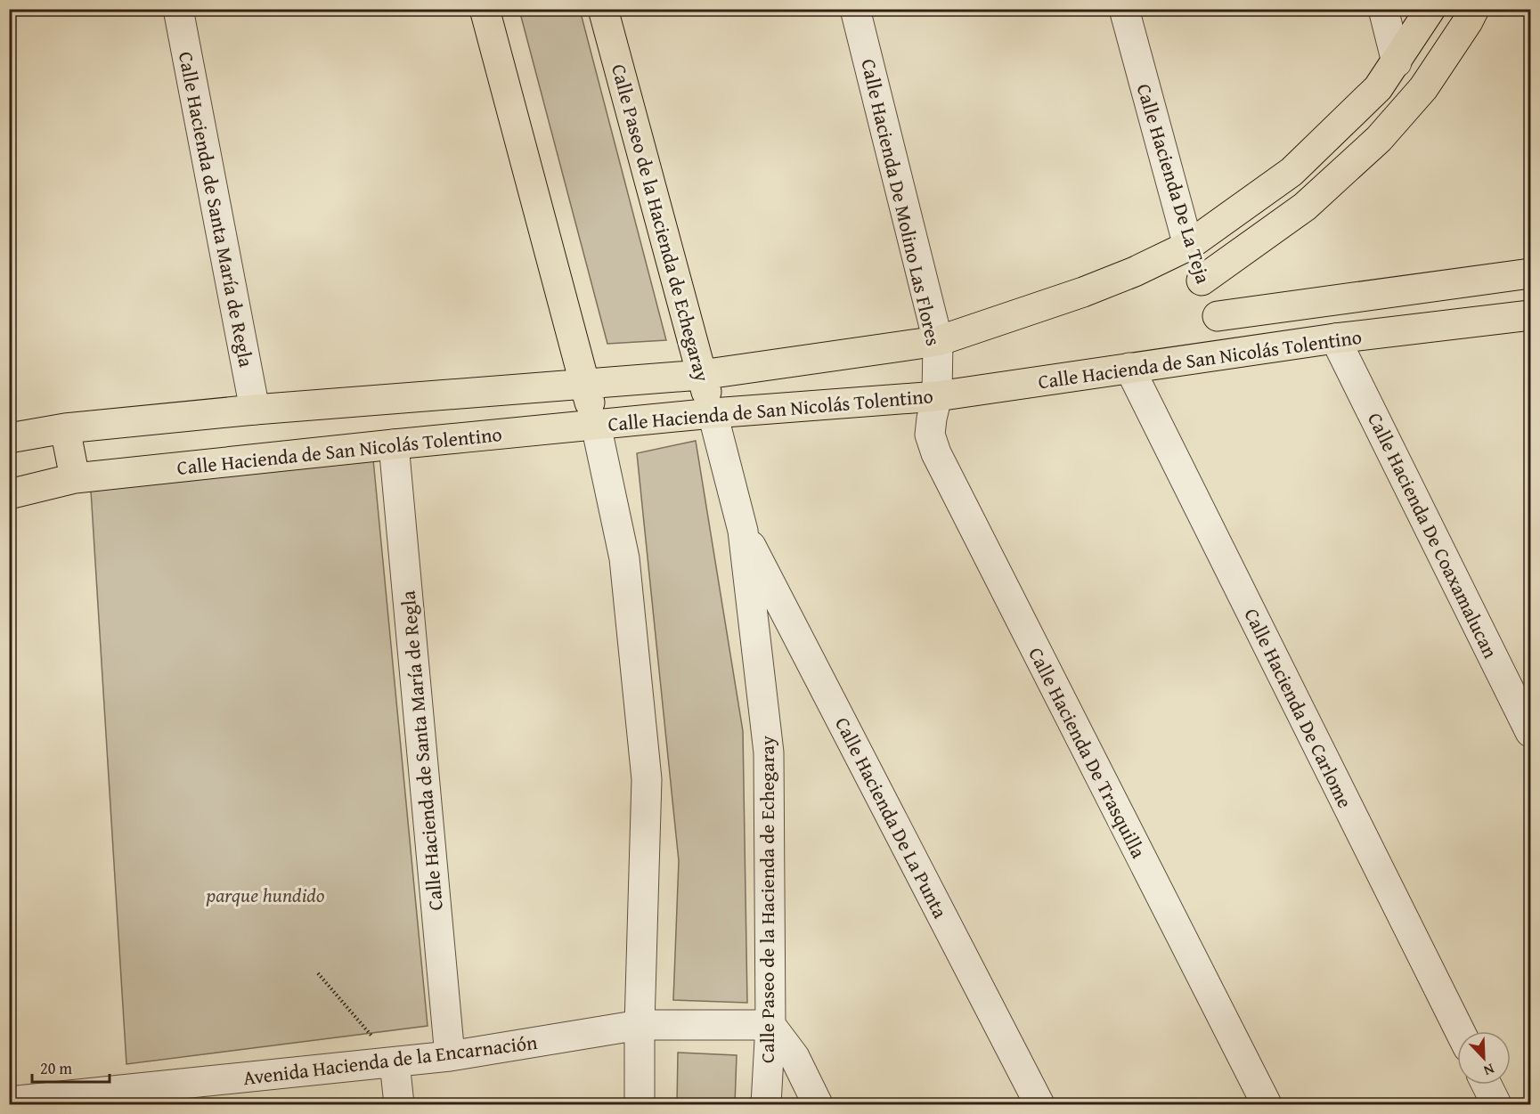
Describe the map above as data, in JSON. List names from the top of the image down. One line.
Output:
{"streets":{"main road":["Calle Hacienda De La Teja","Calle Paseo de la Hacienda de Echegaray","Calle Hacienda de San Nicolás Tolentino"],"street":["Calle Hacienda De Molino Las Flores","Calle Hacienda de Santa María de Regla","Calle Hacienda De Coaxamalucan","Calle Hacienda De Carlome","Calle Hacienda De Trasquilla","Calle Hacienda De La Punta","Avenida Hacienda de la Encarnación"]},"crossings":[["Calle Hacienda De La Teja","Calle Hacienda de San Nicolás Tolentino"],["Calle Hacienda De Molino Las Flores","Calle Hacienda de San Nicolás Tolentino"],["Calle Hacienda De Molino Las Flores","Calle Hacienda De Trasquilla"],["Calle Hacienda de Santa María de Regla","Calle Hacienda de San Nicolás Tolentino"],["Calle Hacienda de Santa María de Regla","Avenida Hacienda de la Encarnación"],["Calle Paseo de la Hacienda de Echegaray","Calle Hacienda de San Nicolás Tolentino"],["Calle Paseo de la Hacienda de Echegaray","Calle Hacienda De La Punta"],["Calle Paseo de la Hacienda de Echegaray","Avenida Hacienda de la Encarnación"],["Calle Hacienda de San Nicolás Tolentino","Calle Hacienda De Coaxamalucan"],["Calle Hacienda de San Nicolás Tolentino","Calle Hacienda De Carlome"],["Calle Hacienda de San Nicolás Tolentino","Calle Hacienda De Trasquilla"]],"parks":["parque hundido"],"scale_bar":"20 m","north":"bottom right"}
